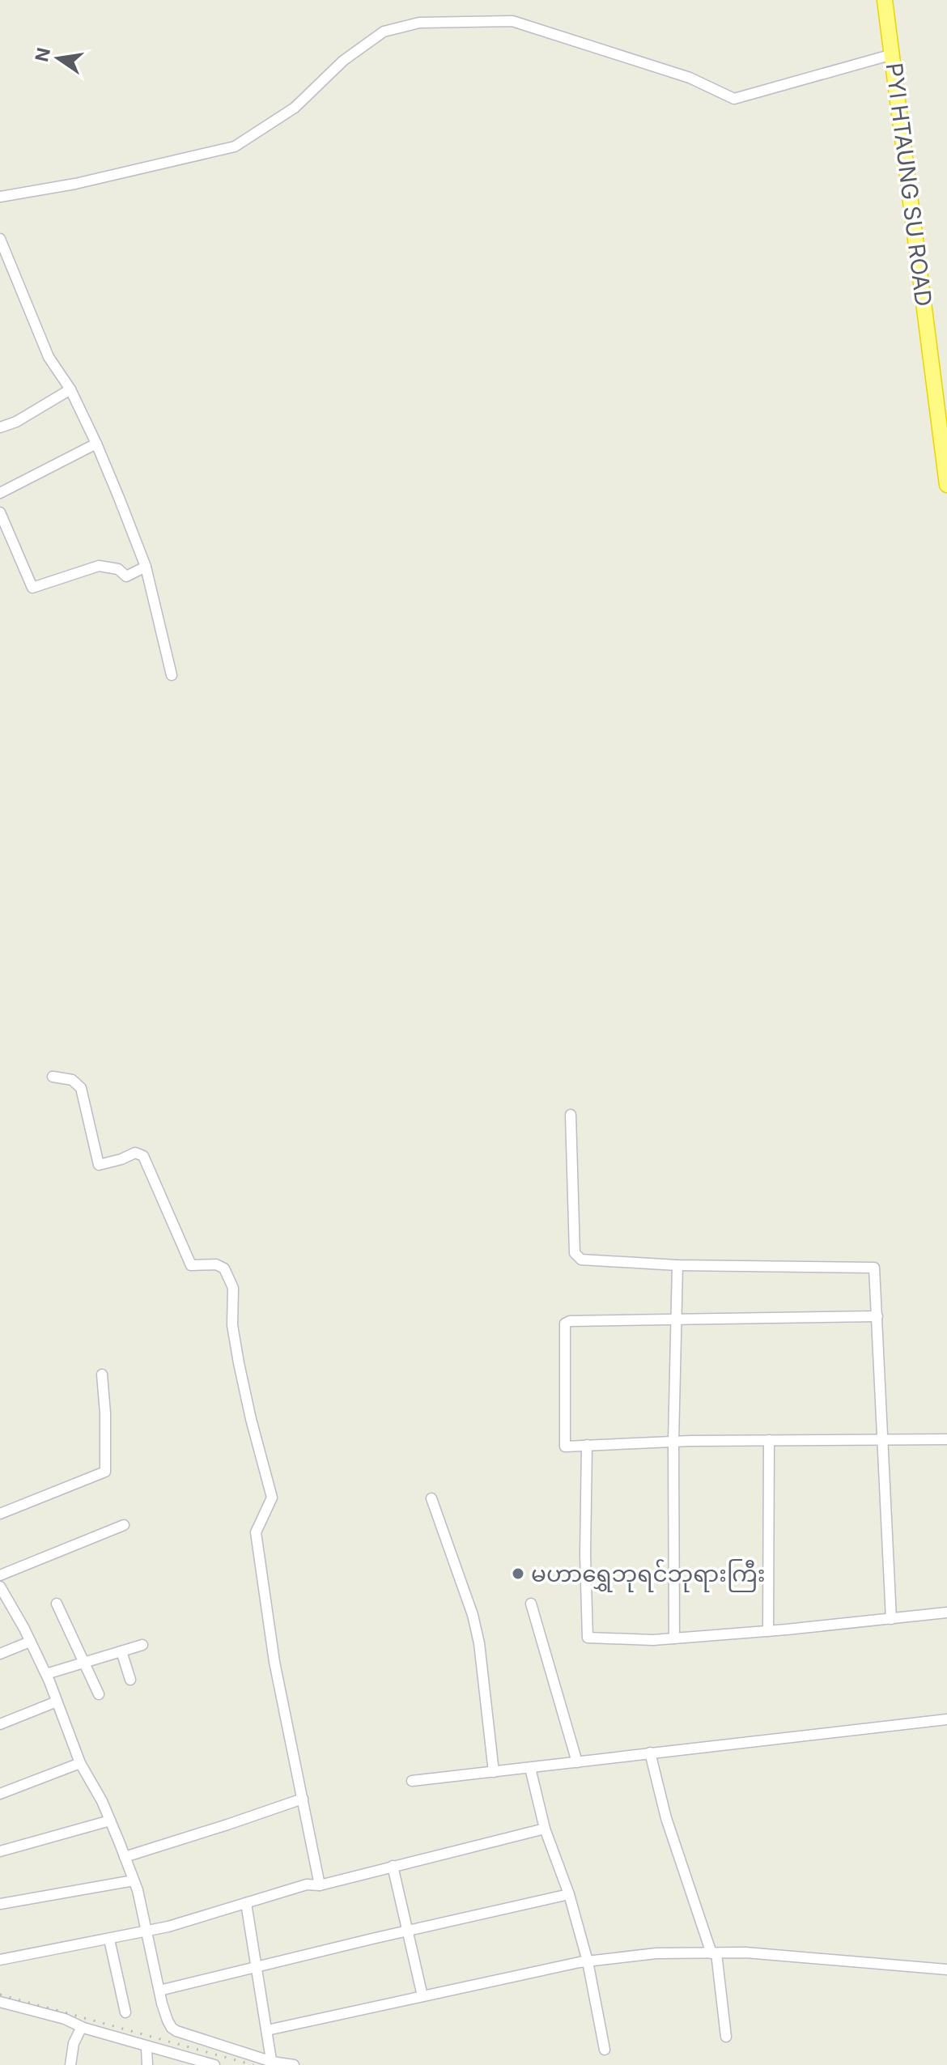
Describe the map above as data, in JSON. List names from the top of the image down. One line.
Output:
{"streets":{"highway":["PYI HTAUNG SU ROAD"]},"places":["မဟာရွှေဘုရင်ဘုရားကြီး"],"north":"left"}
